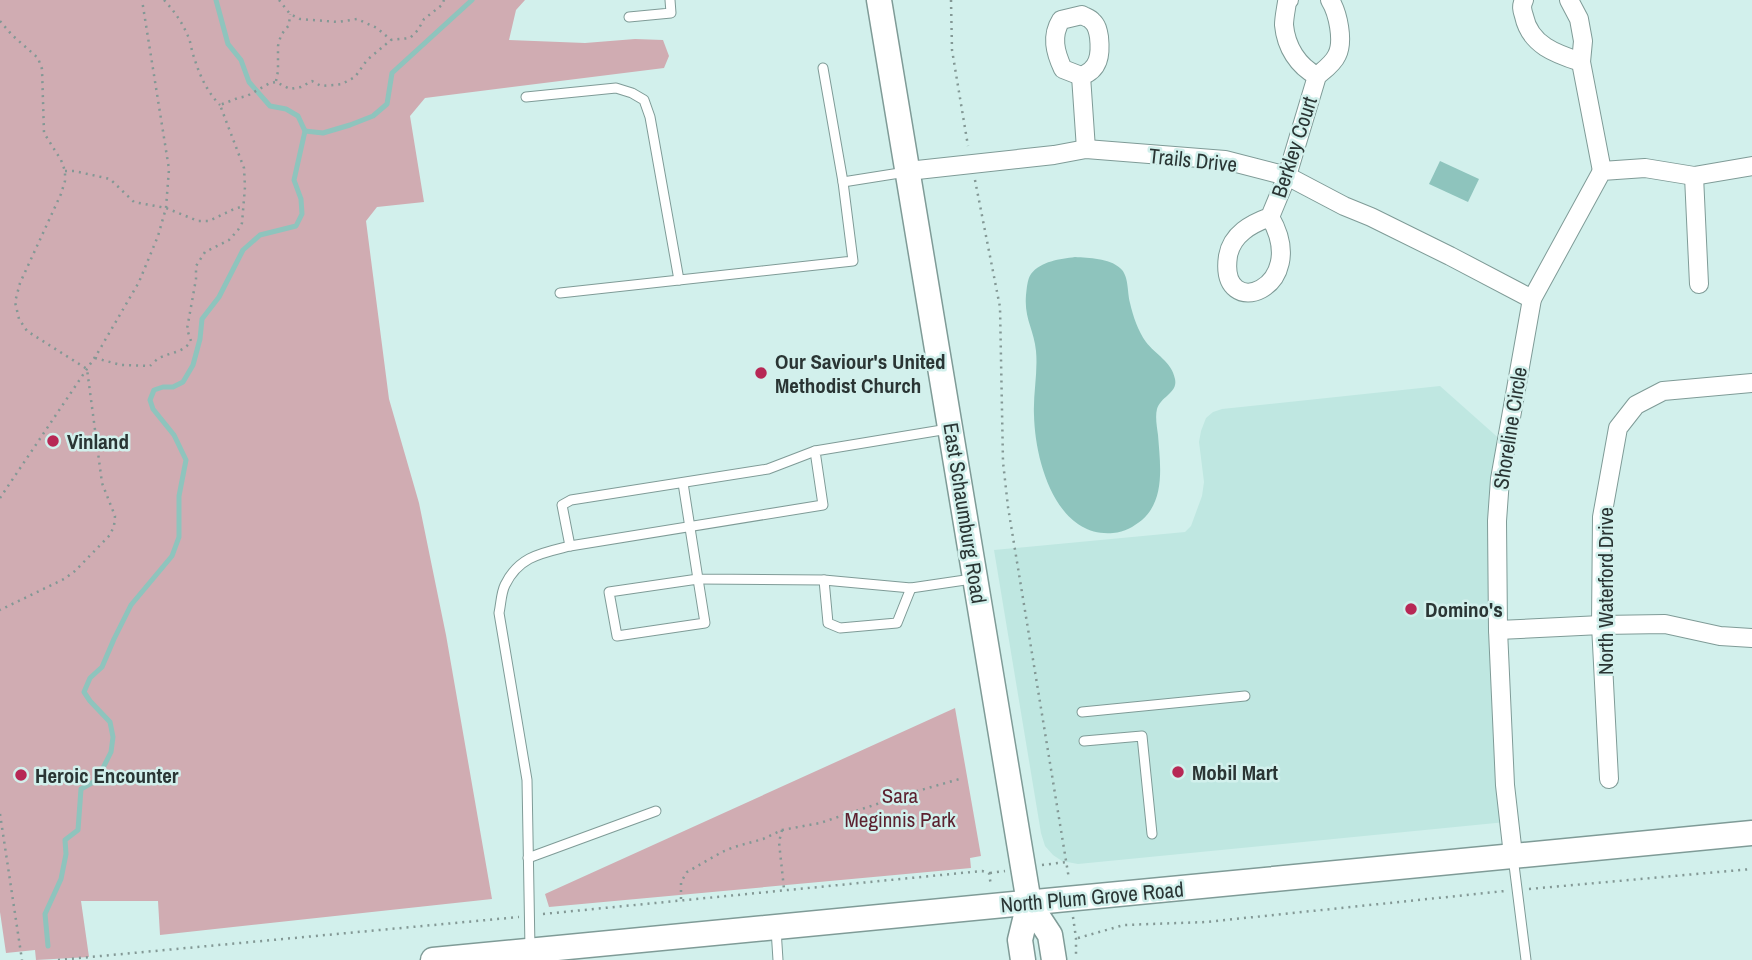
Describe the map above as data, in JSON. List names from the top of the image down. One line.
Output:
{"streets":{"street":["Berkley Court","Trails Drive","Shoreline Circle","East Schaumburg Road","North Waterford Drive","North Plum Grove Road"]},"crossings":[["Berkley Court","Trails Drive"],["Trails Drive","Shoreline Circle"],["Trails Drive","East Schaumburg Road"],["Shoreline Circle","North Plum Grove Road"],["East Schaumburg Road","North Plum Grove Road"]],"parks":["Sara Meginnis Park"],"places":["Our Saviour's United Methodist Church","Vinland","Domino's","Mobil Mart","Heroic Encounter"]}
